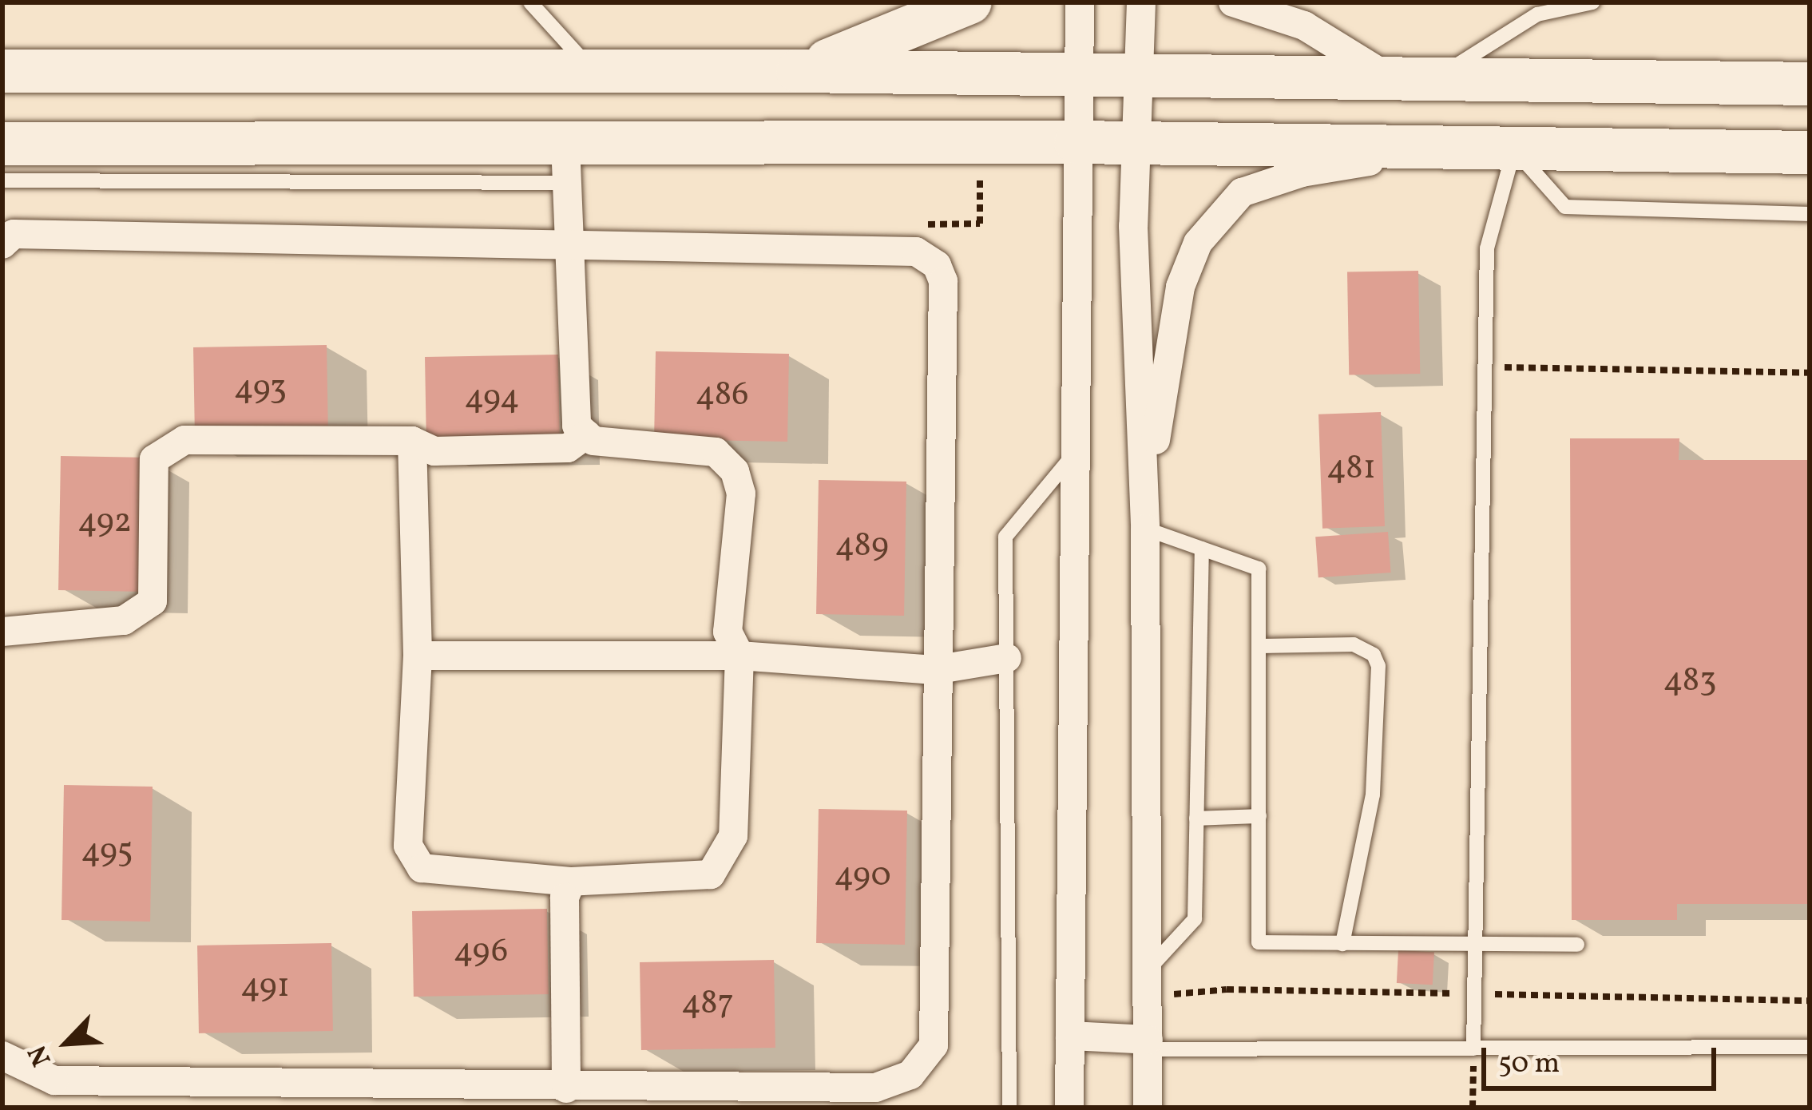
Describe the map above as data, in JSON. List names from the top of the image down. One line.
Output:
{"house_numbers":["493","486","494","481","492","489","483","495","490","496","491","487"],"scale_bar":"50 m","north":"bottom left"}
